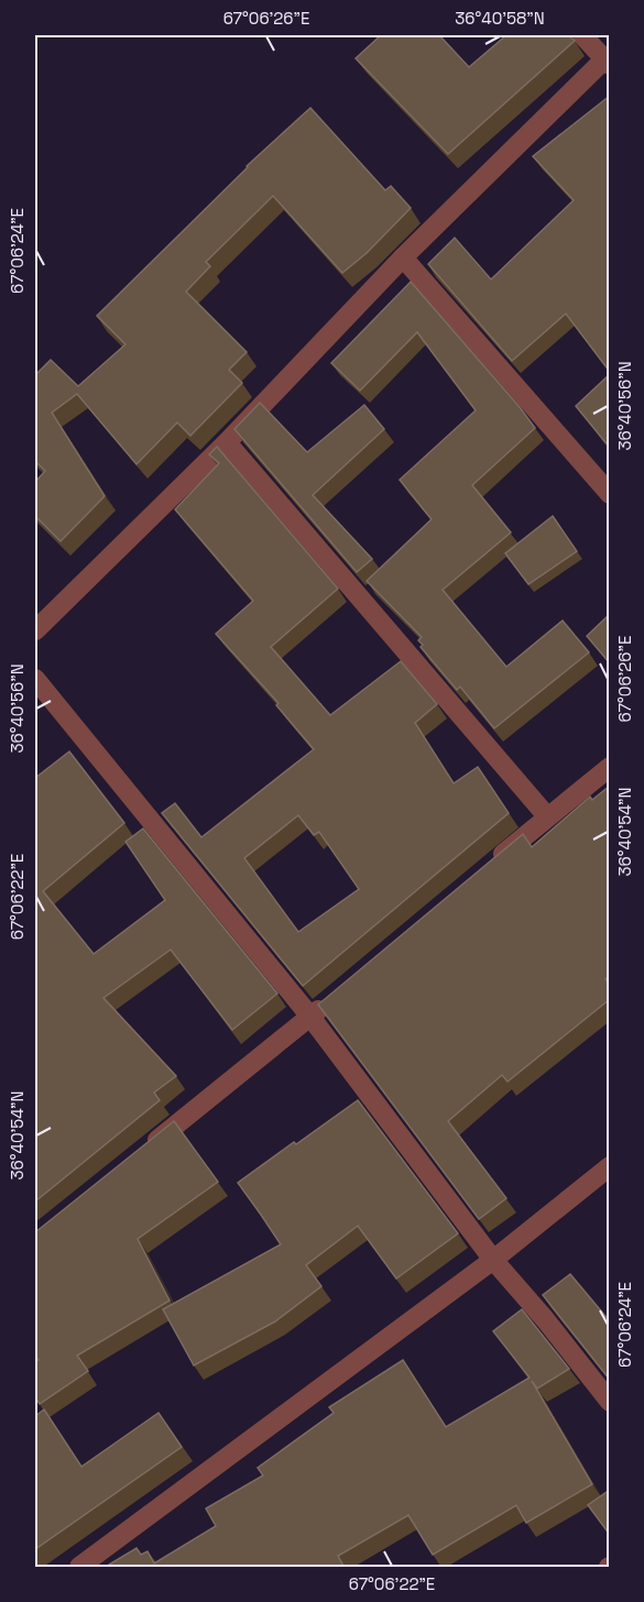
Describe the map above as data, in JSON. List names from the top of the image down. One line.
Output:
{"coordinates":["67°06'26\"E","36°40'58\"N","67°06'24\"E","36°40'56\"N","36°40'54\"N","67°06'22\"E"]}
